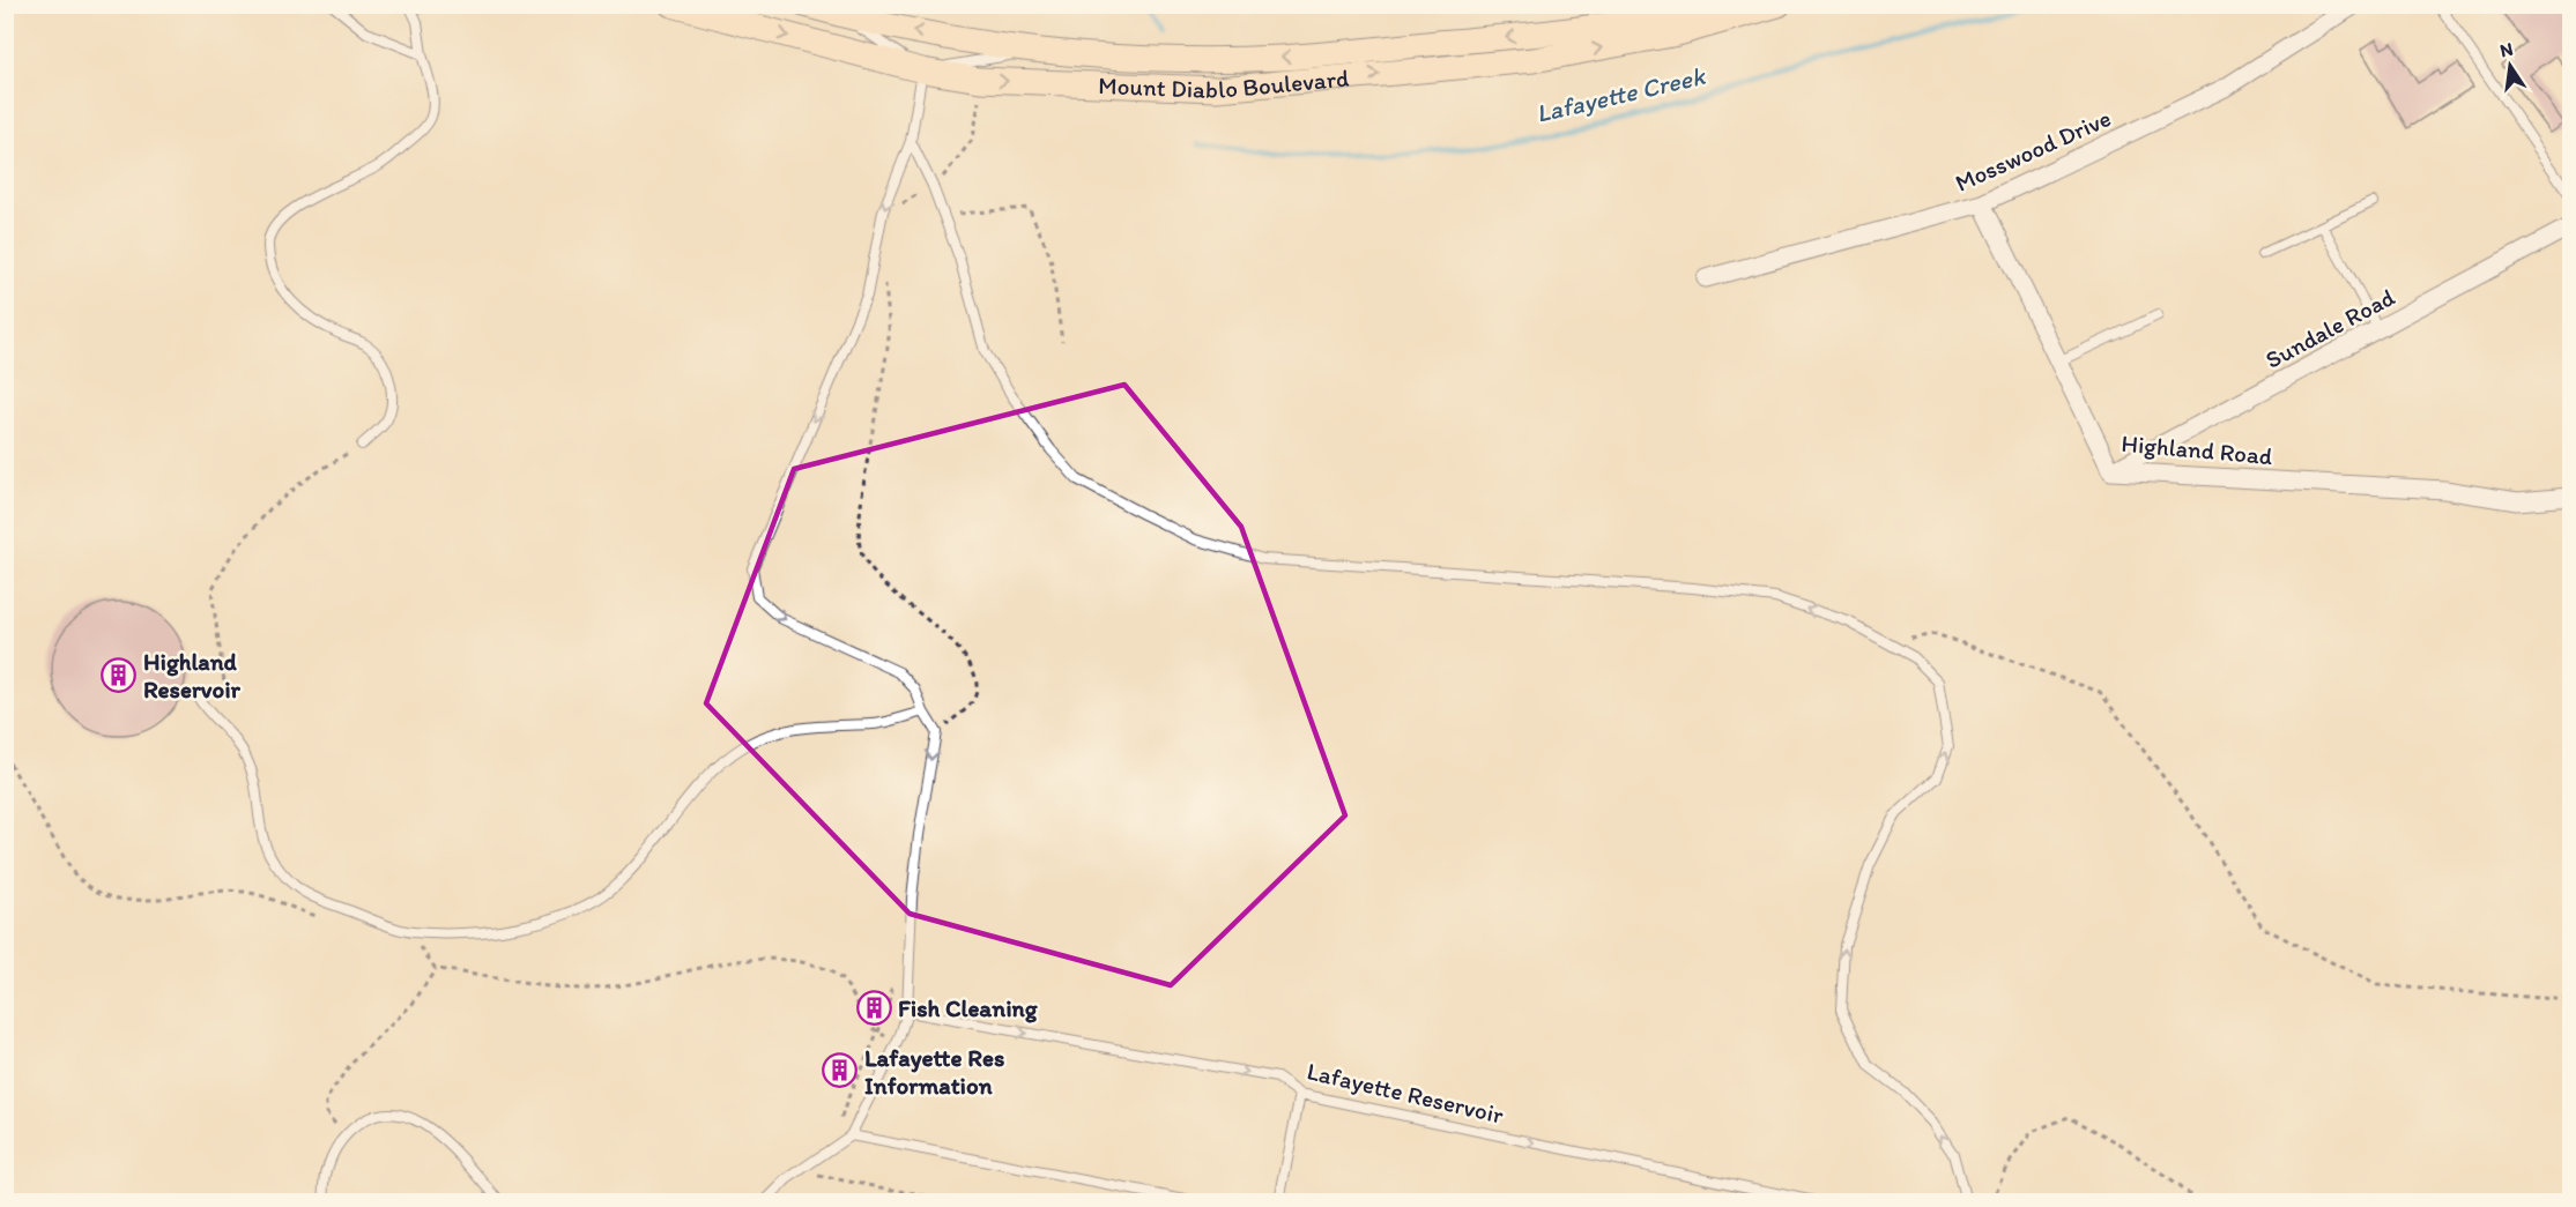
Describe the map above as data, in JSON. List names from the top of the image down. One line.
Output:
{"streets":{"main road":["Mount Diablo Boulevard"],"street":["Mosswood Drive","Sundale Road","Highland Road"],"lane":["Lafayette Reservoir"]},"crossings":[["Mosswood Drive","Highland Road"],["Sundale Road","Highland Road"]],"one_way":["Lafayette Reservoir"],"water":["Lafayette Creek"],"places":{"building":["Highland Reservoir","Fish Cleaning","Lafayette Res Information"]},"north":"top"}
